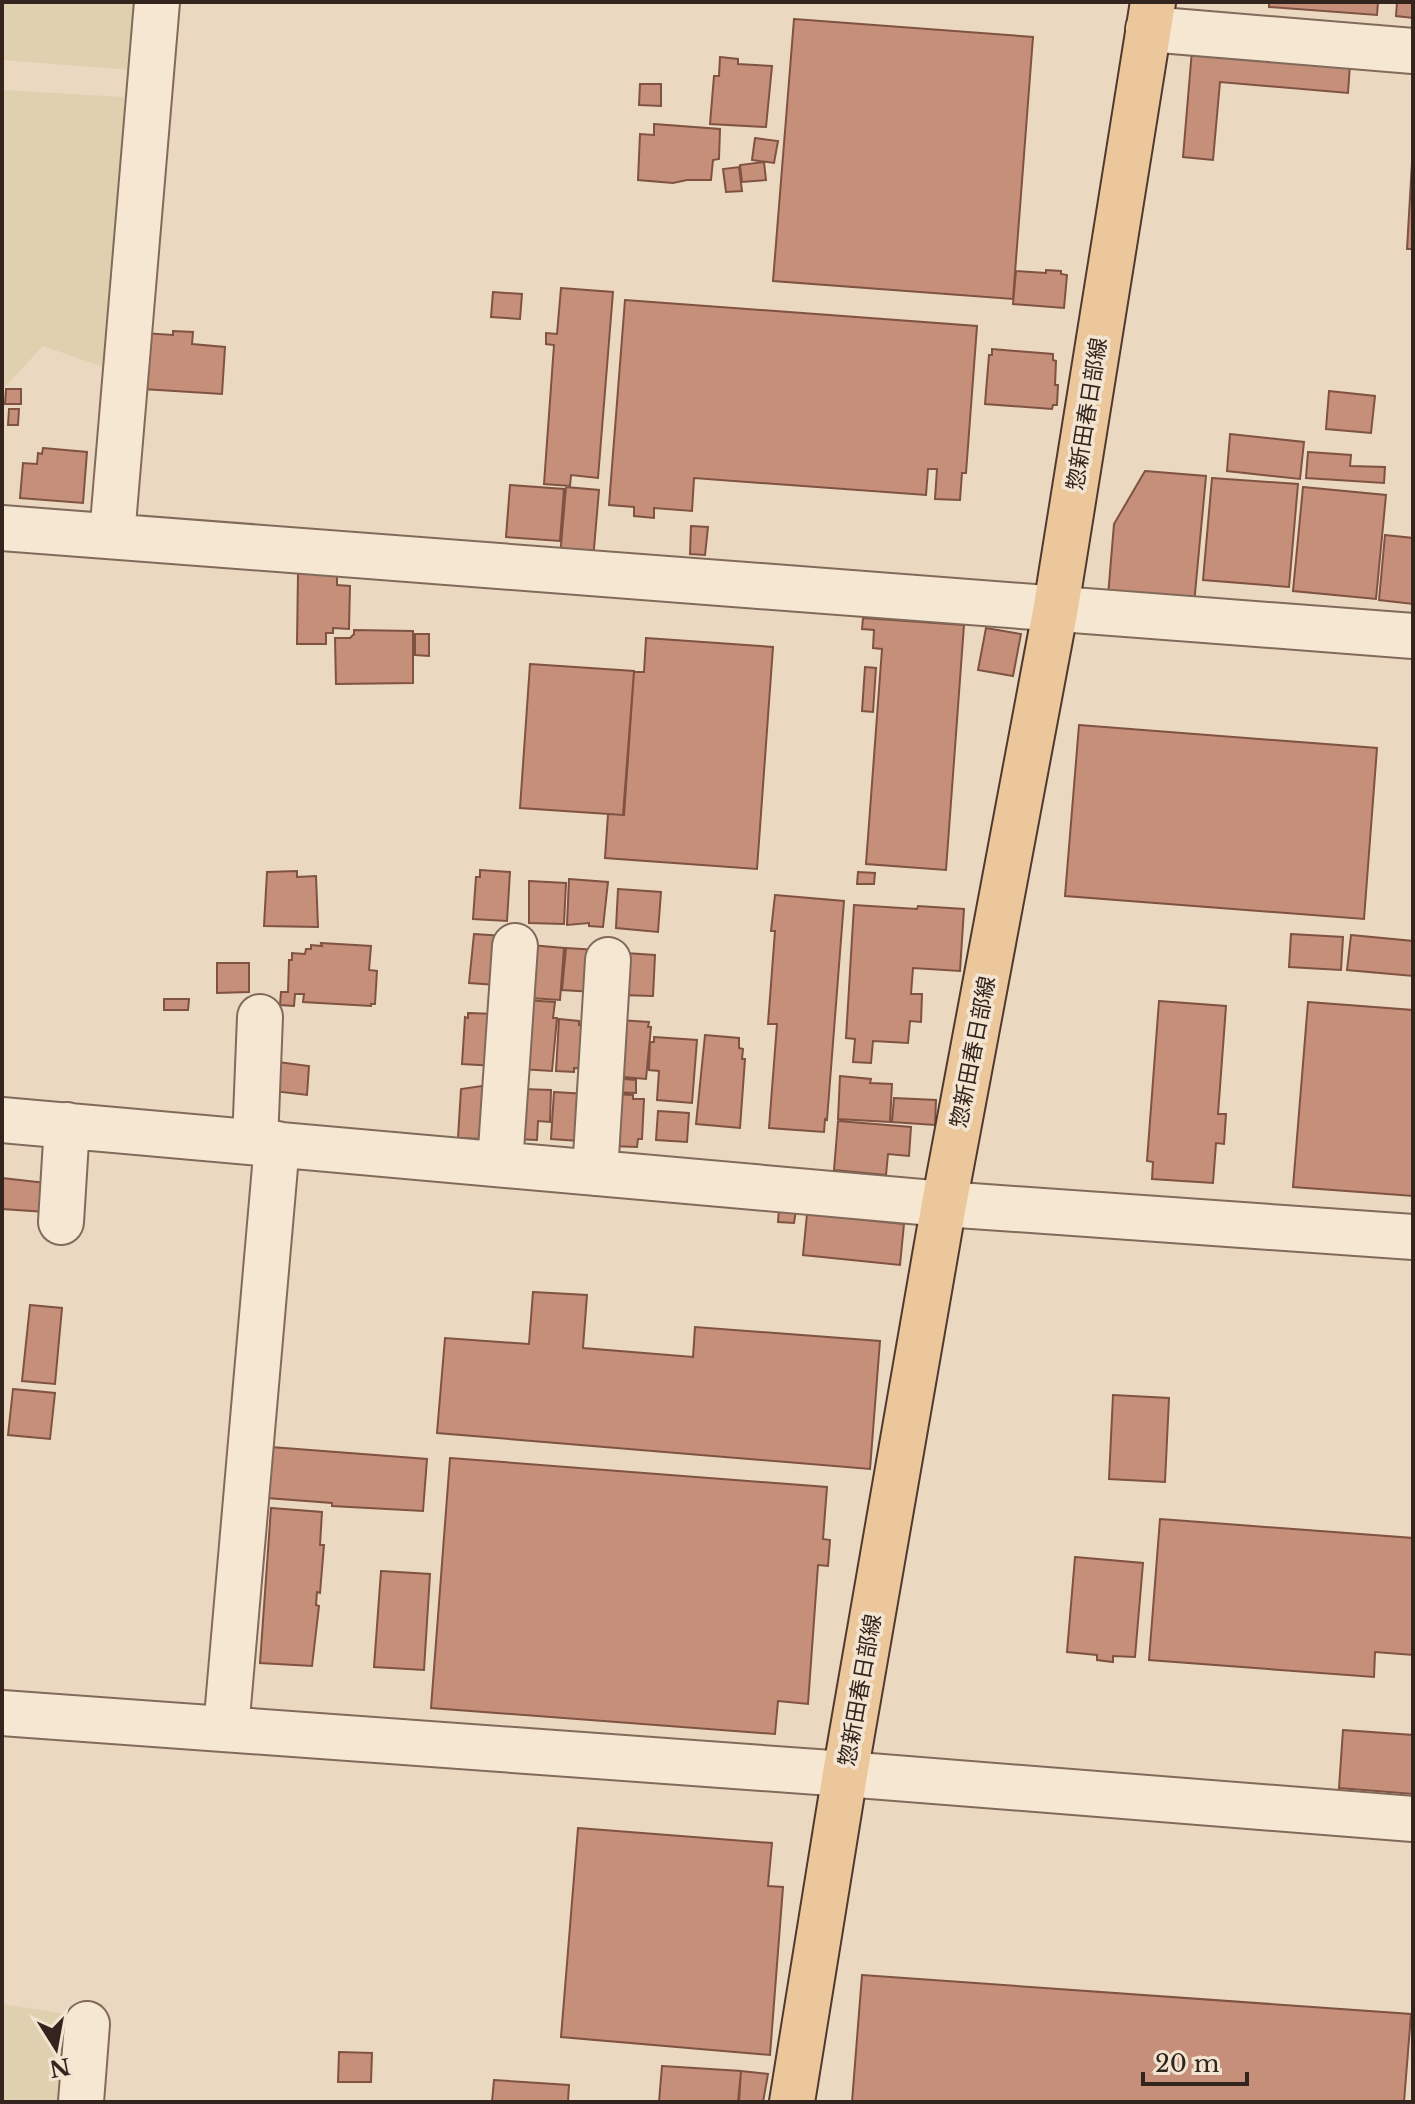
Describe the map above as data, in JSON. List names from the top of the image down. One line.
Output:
{"streets":{"main road":["惣新田春日部線"]},"scale_bar":"20 m","north":"bottom"}
